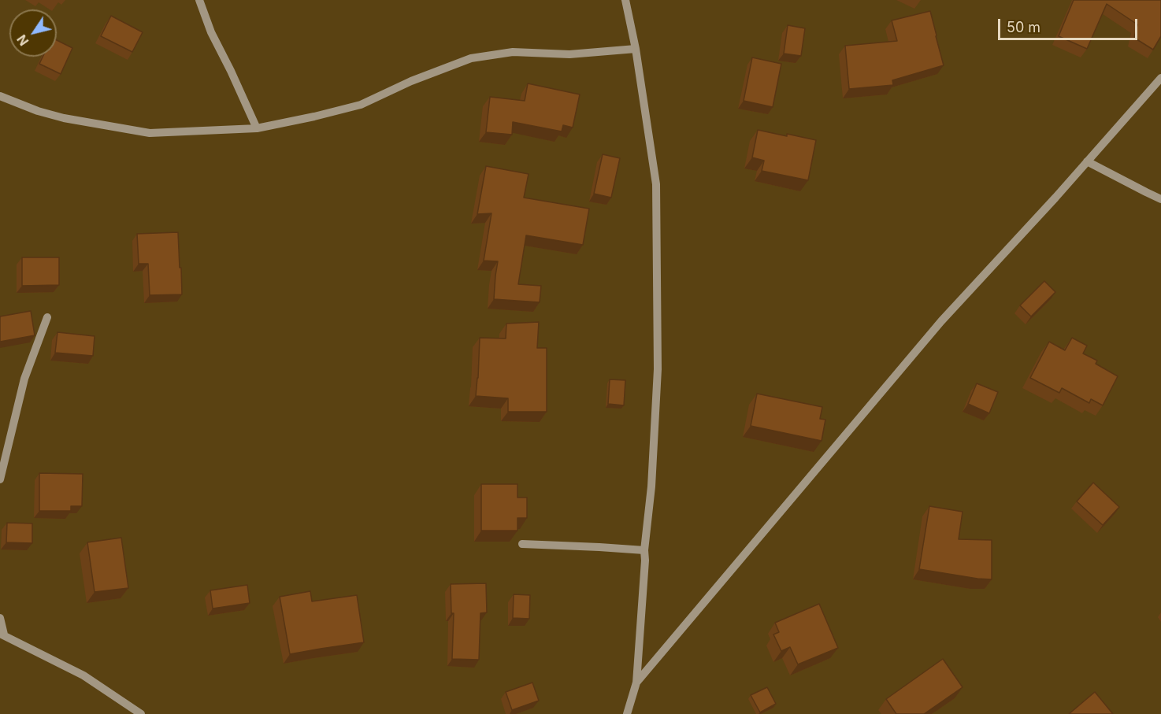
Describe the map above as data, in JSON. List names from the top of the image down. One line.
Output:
{"scale_bar":"50 m","north":"bottom left"}
